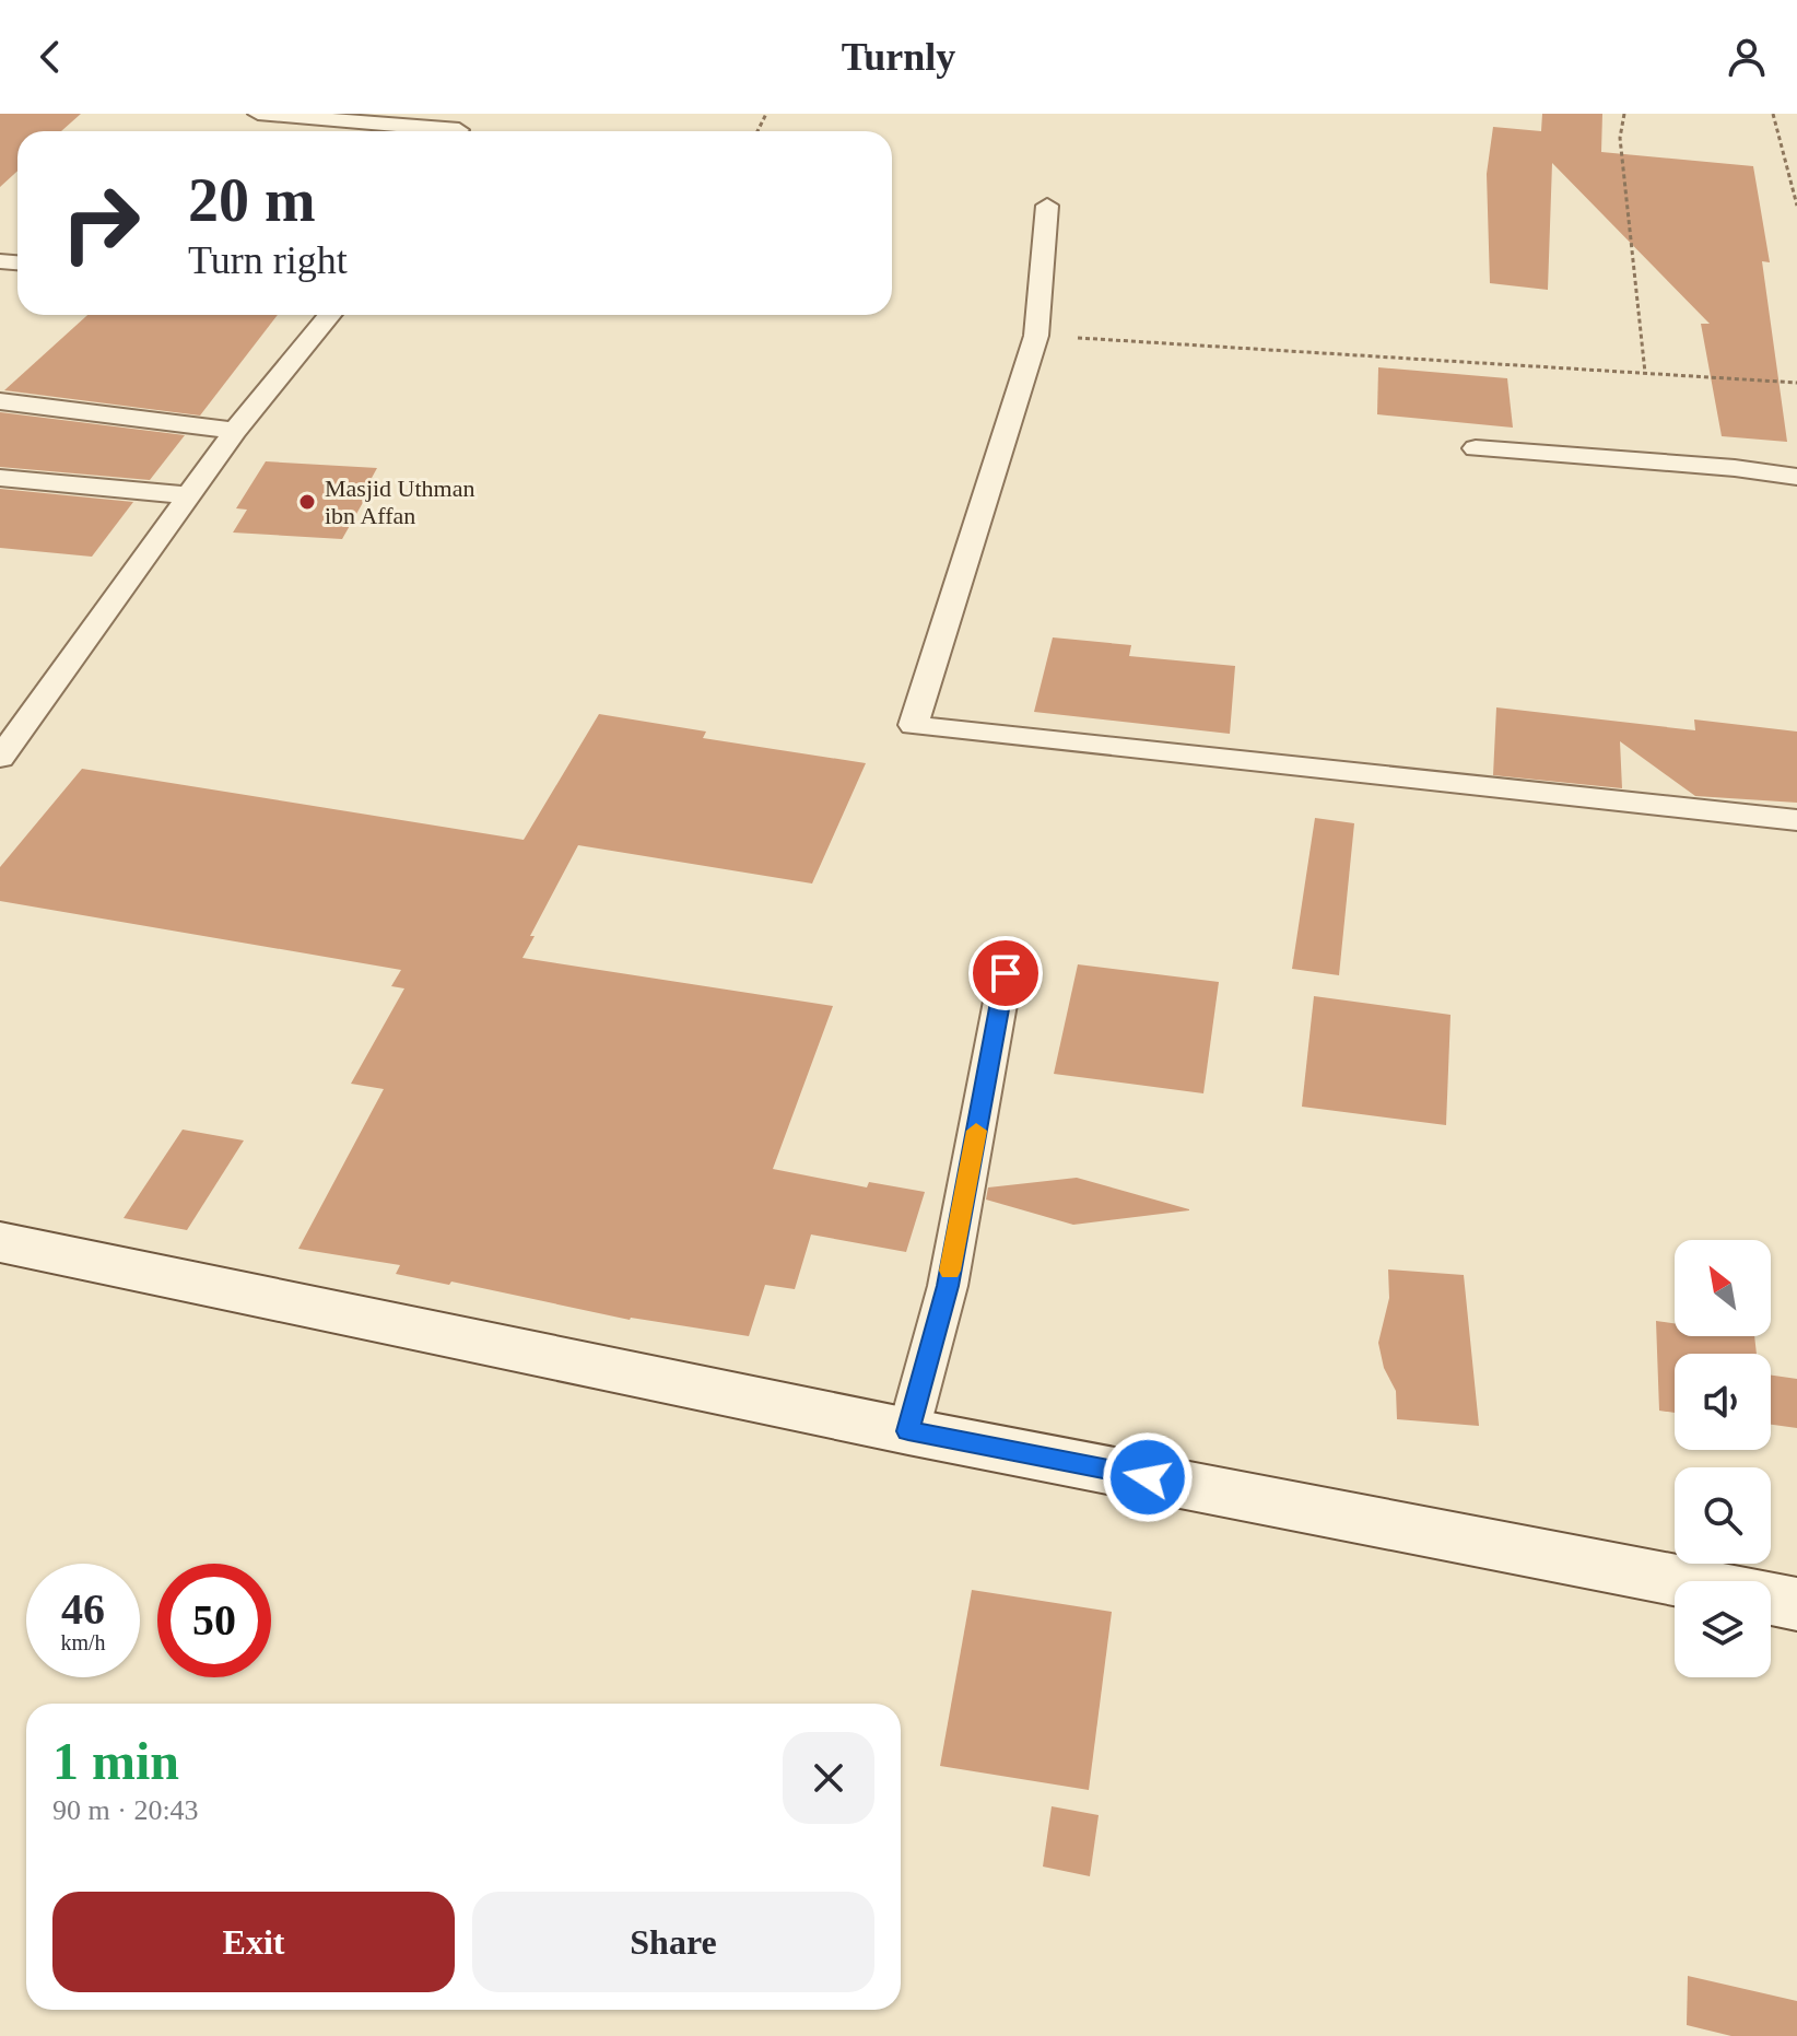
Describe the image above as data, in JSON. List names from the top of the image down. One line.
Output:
{"places":["Masjid Uthman ibn Affan"],"north":"top left","page":{"header":"Turnly","turn":["20 m","Turn right"],"speed":"46 km/h","limit":"50","heading":["1 min","90 m · 20:43"],"buttons":["Exit","Share"]}}
